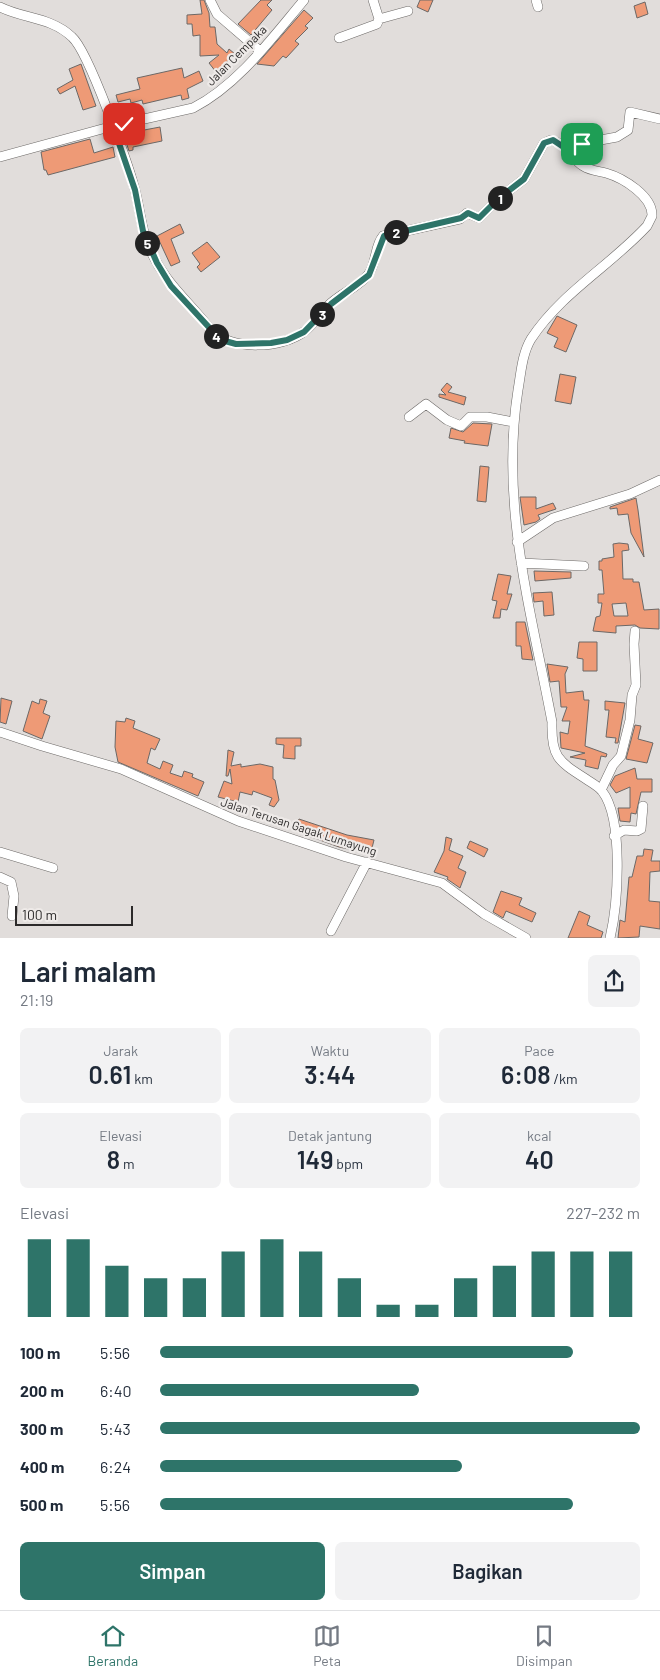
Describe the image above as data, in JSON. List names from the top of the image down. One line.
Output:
{"streets":{"street":["Jalan Cempaka","Jalan Terusan Gagak Lumayung"]},"scale_bar":"100 m","page":{"pins":["1","2","5","3","4"],"scale":"100 m","heading":["Lari malam","21:19"],"stats":[["Jarak","0.61 km"],["Waktu","3:44"],["Pace","6:08 /km"],["Elevasi","8 m"],["Detak jantung","149 bpm"],["kcal","40"]],"chart":["Elevasi","227–232 m"],"list":[{"name":"100 m","note":"5:56"},{"name":"200 m","note":"6:40"},{"name":"300 m","note":"5:43"},{"name":"400 m","note":"6:24"},{"name":"500 m","note":"5:56"}],"buttons":["Simpan","Bagikan"],"tabs":["Beranda","Peta","Disimpan"]}}
